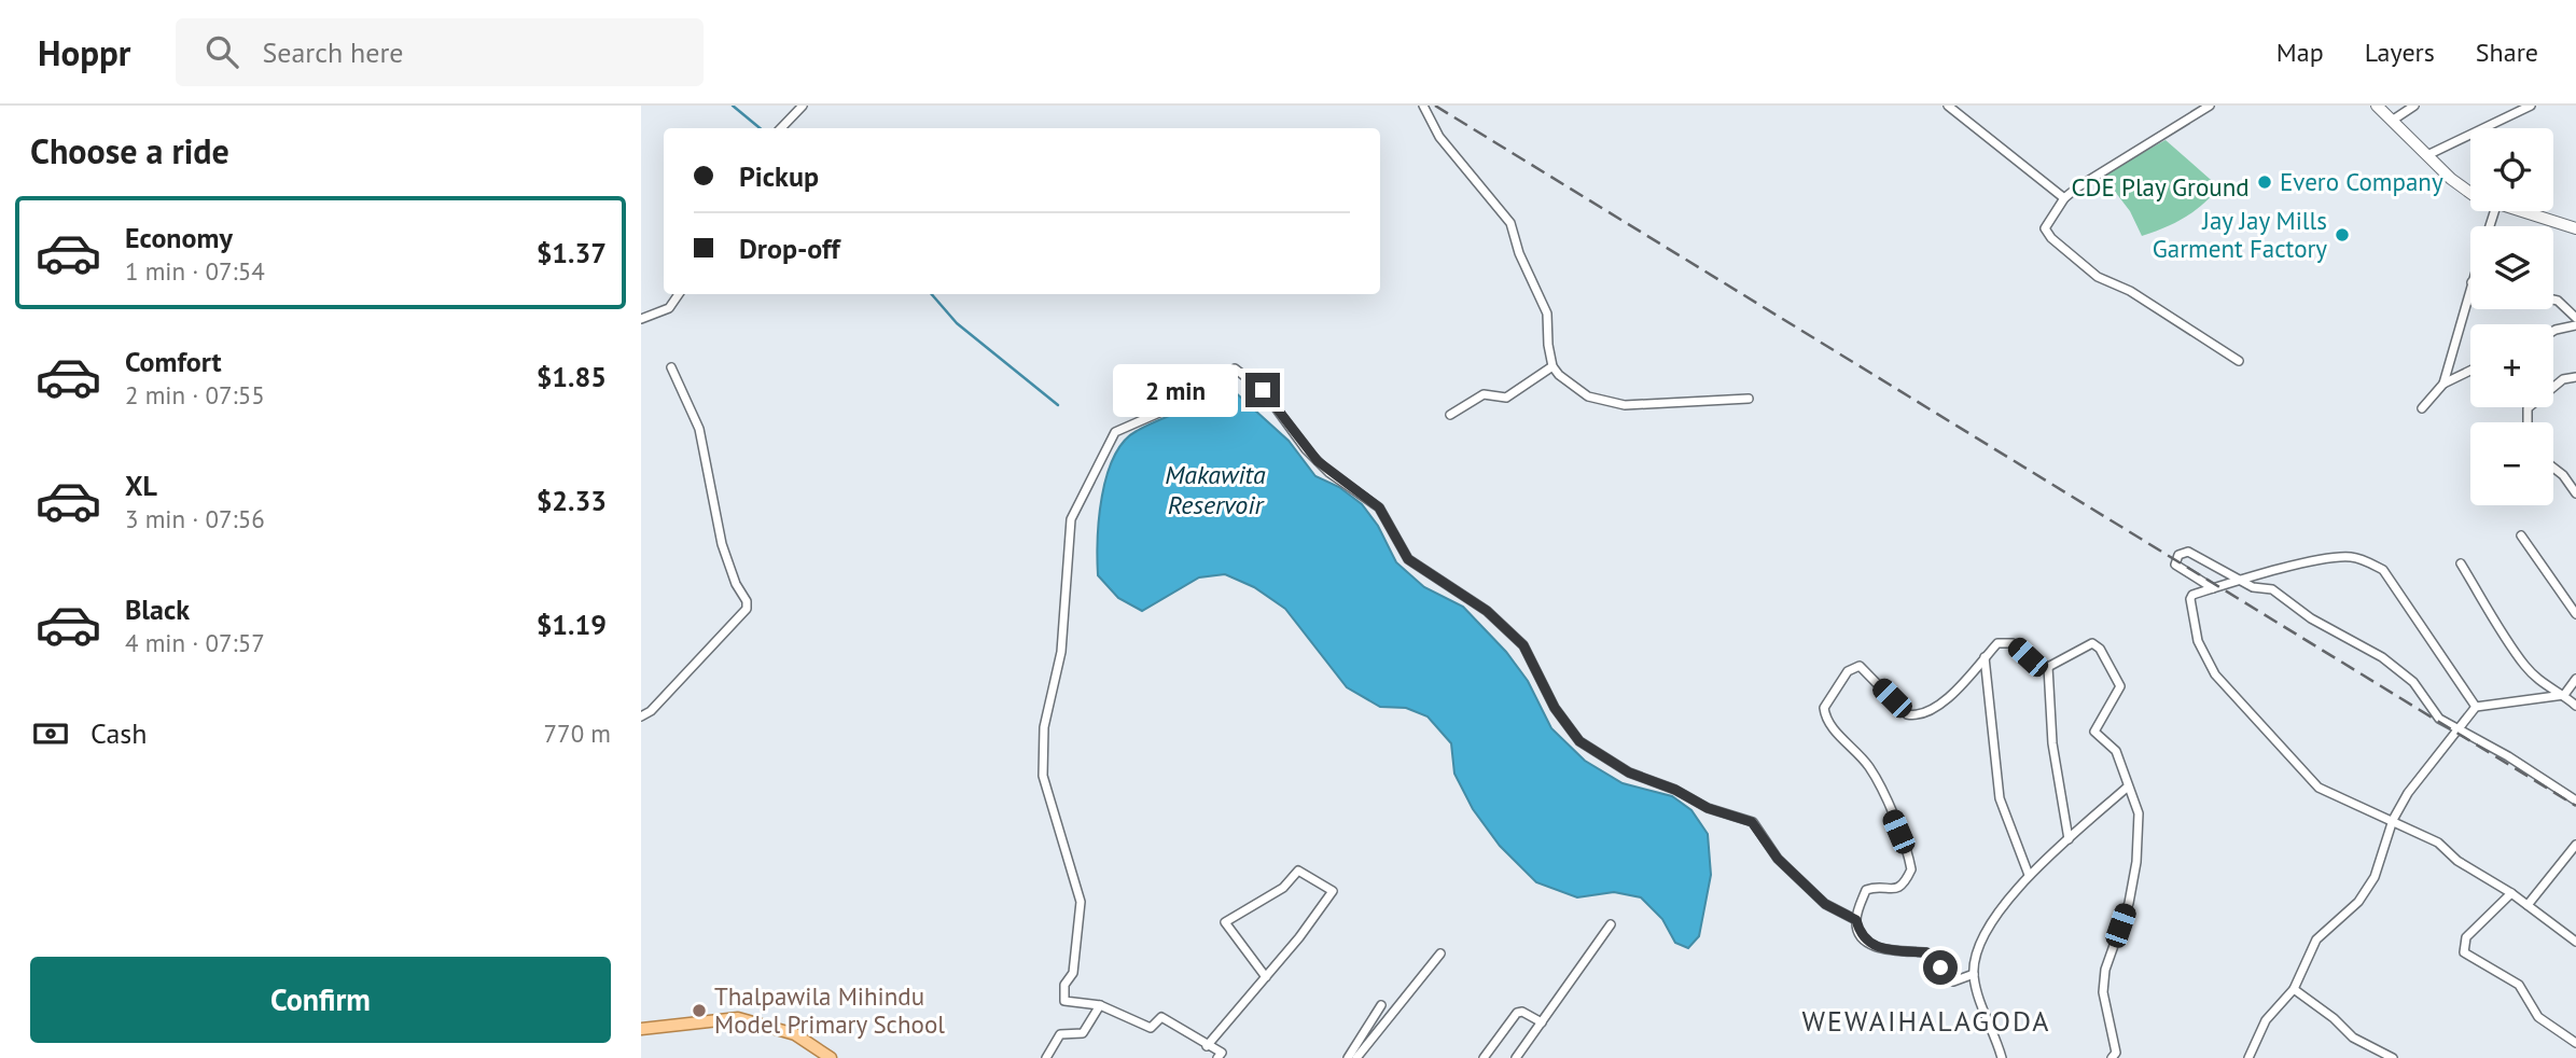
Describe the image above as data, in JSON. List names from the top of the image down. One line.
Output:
{"districts":["WEWAIHALAGODA"],"water":["Makawita Reservoir"],"parks":["CDE Play Ground"],"places":["Evero Company","Jay Jay Mills Garment Factory","Thalpawila Mihindu Model Primary School"],"page":{"header":"Hoppr","search":"Search here","nav":["Map","Layers","Share"],"heading":"Choose a ride","map_buttons":["+","−"],"banner":["Pickup","Drop-off"],"list":[{"name":"Economy","note":"1 min · 07:54","value":"$1.37"},{"name":"Comfort","note":"2 min · 07:55","value":"$1.85"},{"name":"XL","note":"3 min · 07:56","value":"$2.33"},{"name":"Black","note":"4 min · 07:57","value":"$1.19"}],"bubble":"2 min","pay":["Cash","770 m"],"buttons":"Confirm"}}
